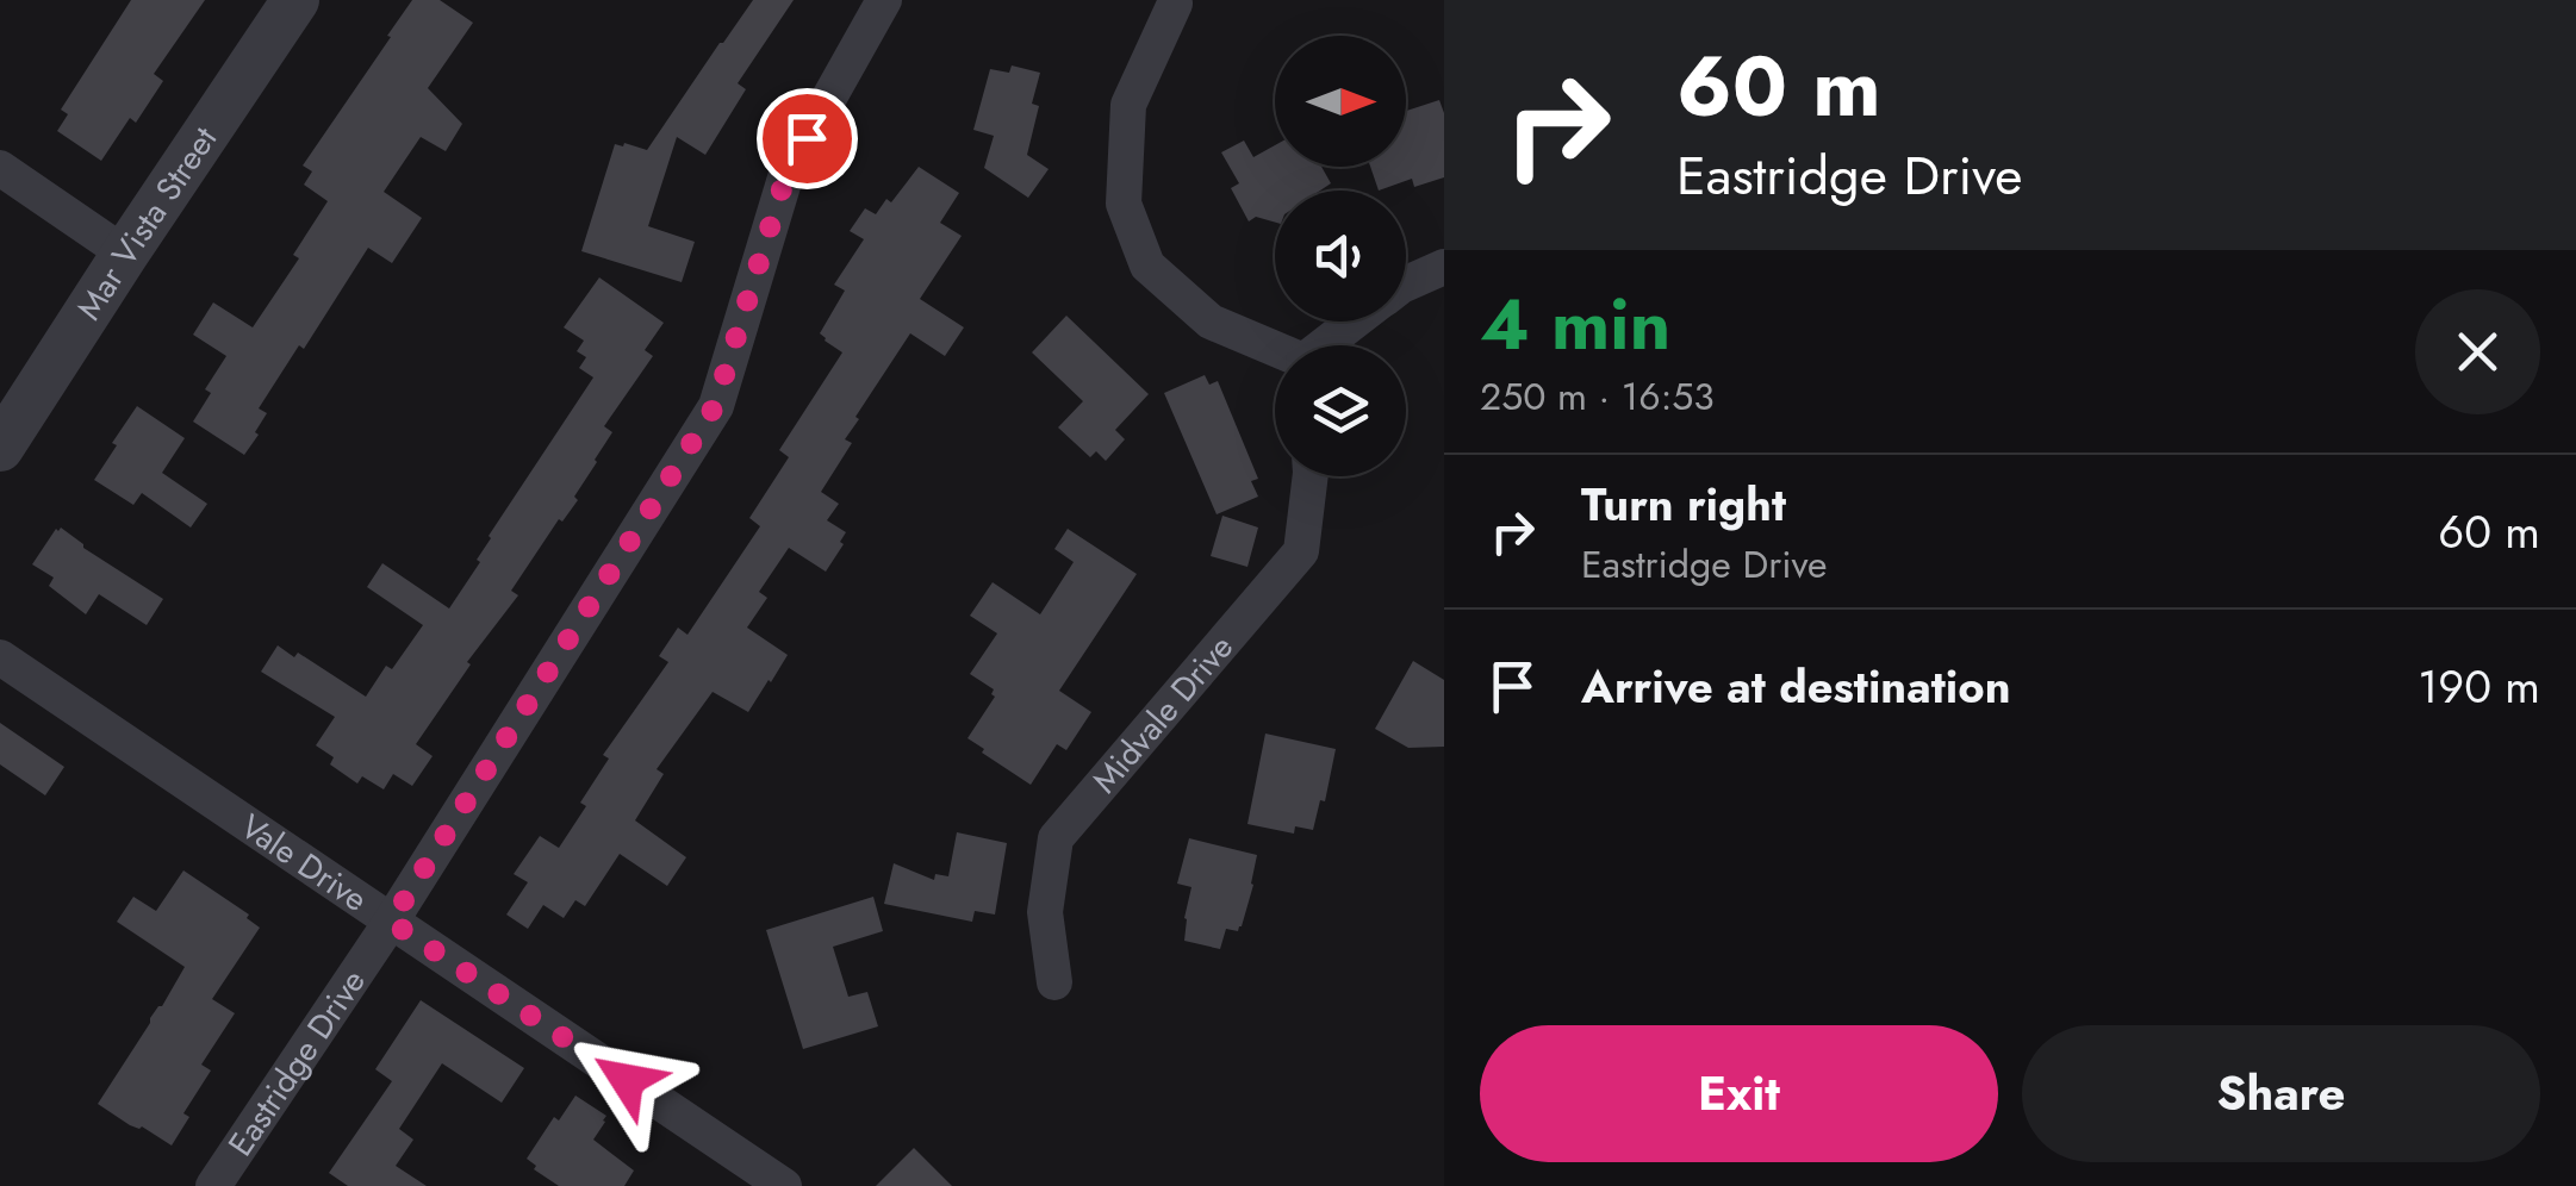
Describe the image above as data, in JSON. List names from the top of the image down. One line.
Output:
{"streets":{"street":["Mar Vista Street","Midvale Drive","Vale Drive","Eastridge Drive"]},"crossings":[["Vale Drive","Eastridge Drive"]],"north":"right","page":{"turn":["60 m","Eastridge Drive"],"heading":["4 min","250 m · 16:53"],"list":[{"name":"Turn right","note":"Eastridge Drive","value":"60 m"},{"name":"Arrive at destination","value":"190 m"}],"buttons":["Exit","Share"]}}
